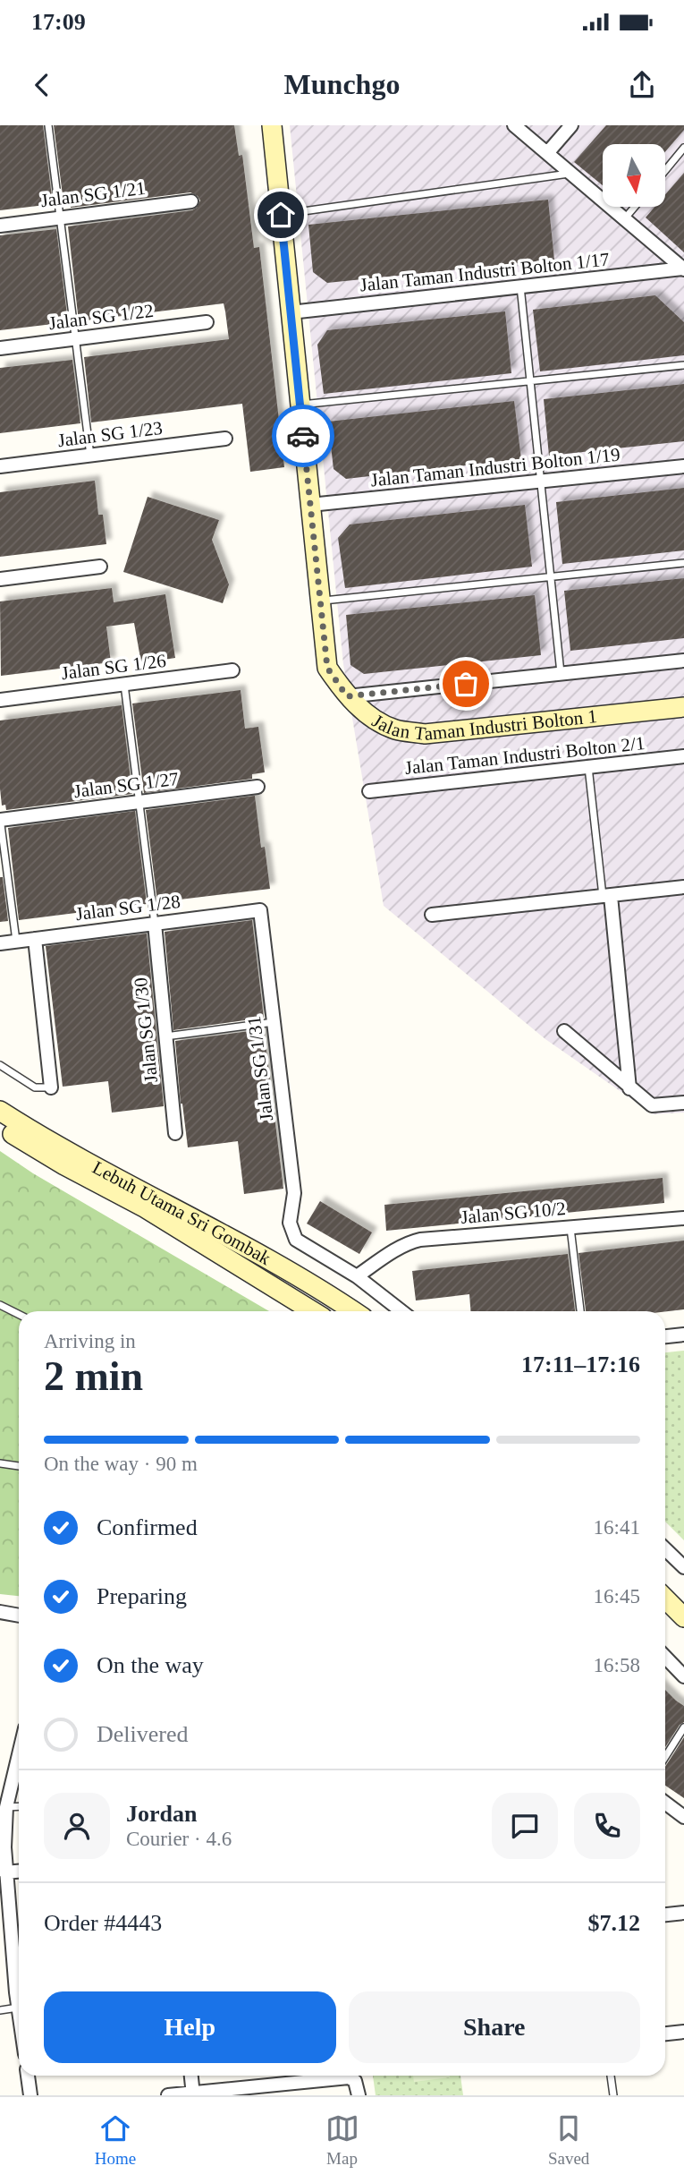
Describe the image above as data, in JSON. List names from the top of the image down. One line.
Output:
{"streets":{"street":["Jalan SG 1/21","Jalan Taman Industri Bolton 1/17","Jalan SG 1/22","Jalan SG 1/23","Jalan Taman Industri Bolton 1/19","Jalan SG 1/26","Jalan Taman Industri Bolton 1","Jalan Taman Industri Bolton 2/1","Jalan SG 1/27","Jalan SG 1/28","Jalan SG 1/30","Jalan SG 1/31","Lebuh Utama Sri Gombak","Jalan SG 10/2"]},"crossings":[["Jalan Taman Industri Bolton 1/17","Jalan Taman Industri Bolton 1"],["Jalan Taman Industri Bolton 1/19","Jalan Taman Industri Bolton 1"],["Jalan SG 1/28","Jalan SG 1/30"],["Jalan SG 1/28","Jalan SG 1/31"],["Jalan SG 1/31","Jalan SG 10/2"]],"north":"bottom","page":{"status":"17:09","header":"Munchgo","heading":["2 min","Arriving in","17:11–17:16"],"panel":["Jordan","Courier · 4.6","Order #4443","$7.12"],"bar":"On the way · 90 m","list":[["Confirmed","16:41"],["Preparing","16:45"],["On the way","16:58"],"Delivered"],"buttons":["Help","Share"],"tabs":["Home","Map","Saved"]}}
